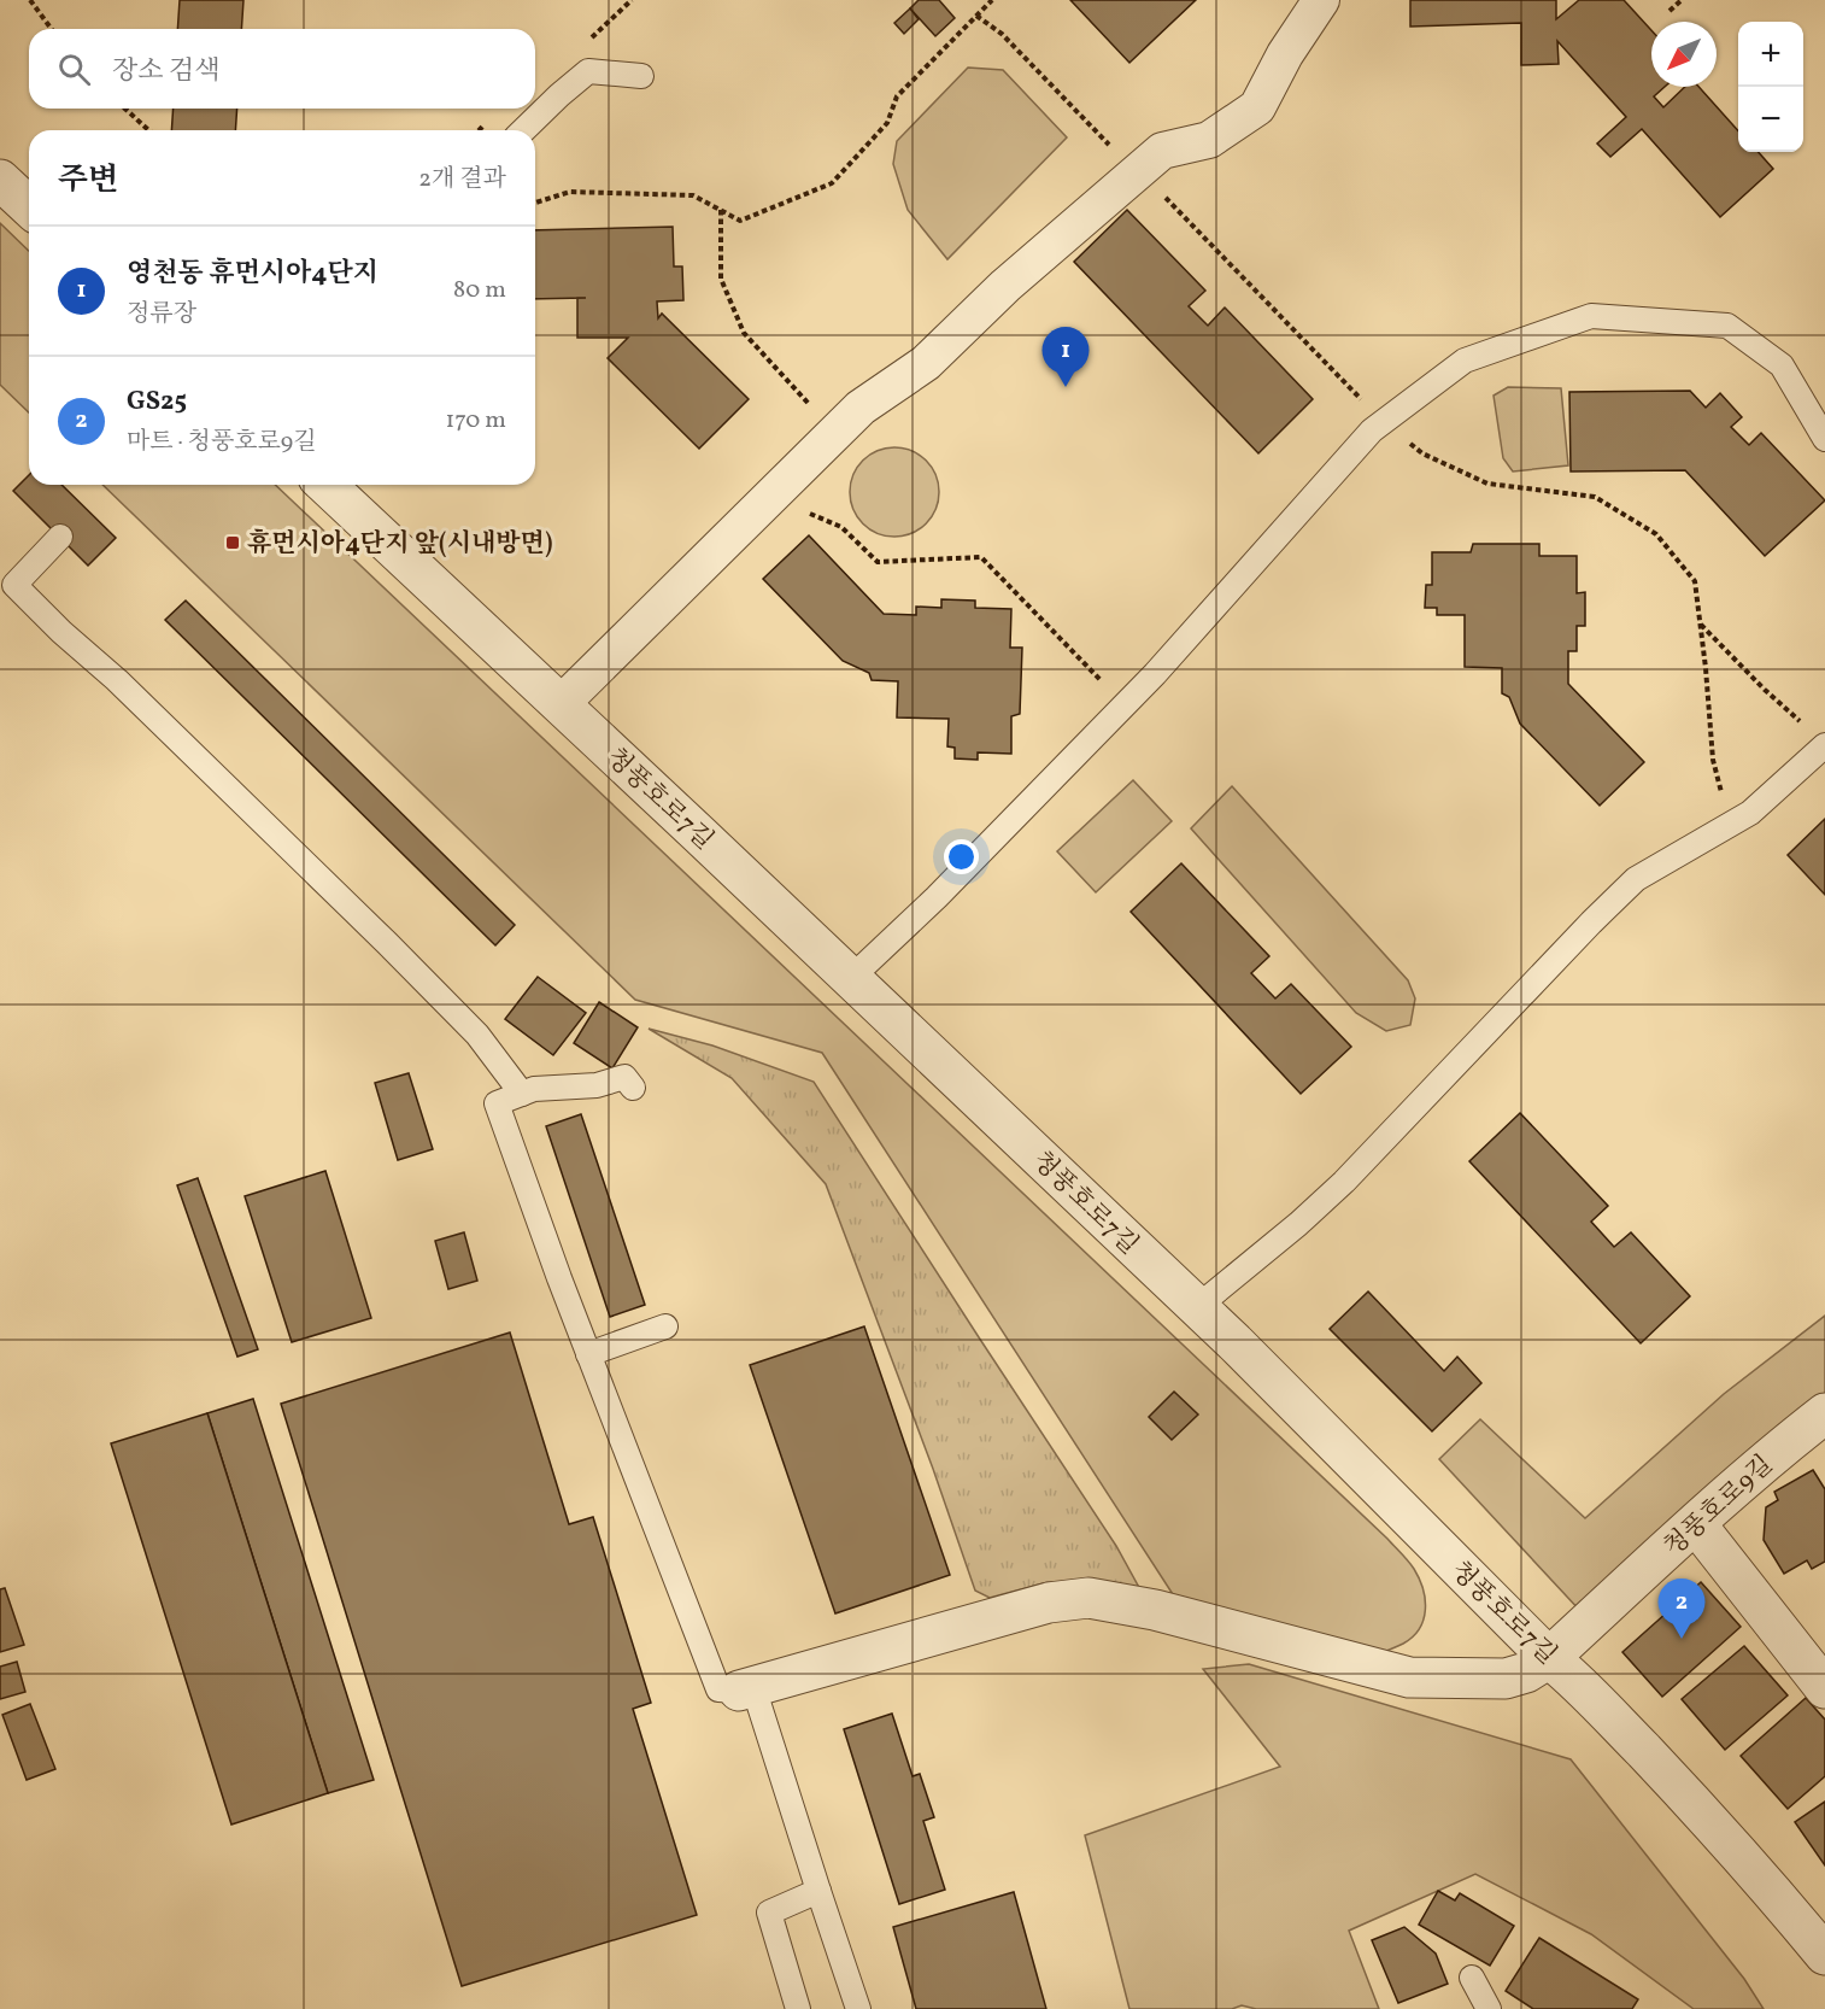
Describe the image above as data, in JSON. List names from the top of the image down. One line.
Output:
{"streets":{"street":["청풍호로7길","청풍호로9길"]},"crossings":[["청풍호로7길","청풍호로9길"]],"places":{"transit":["휴먼시아4단지 앞(시내방면)"]},"north":"bottom left","page":{"map_buttons":["+","−"],"search":"장소 검색","heading":["주변","2개 결과"],"list":[{"mark":"1","name":"영천동 휴먼시아4단지","note":"정류장","value":"80 m"},{"mark":"2","name":"GS25","note":"마트 · 청풍호로9길","value":"170 m"}],"pins":["1","2"]}}
